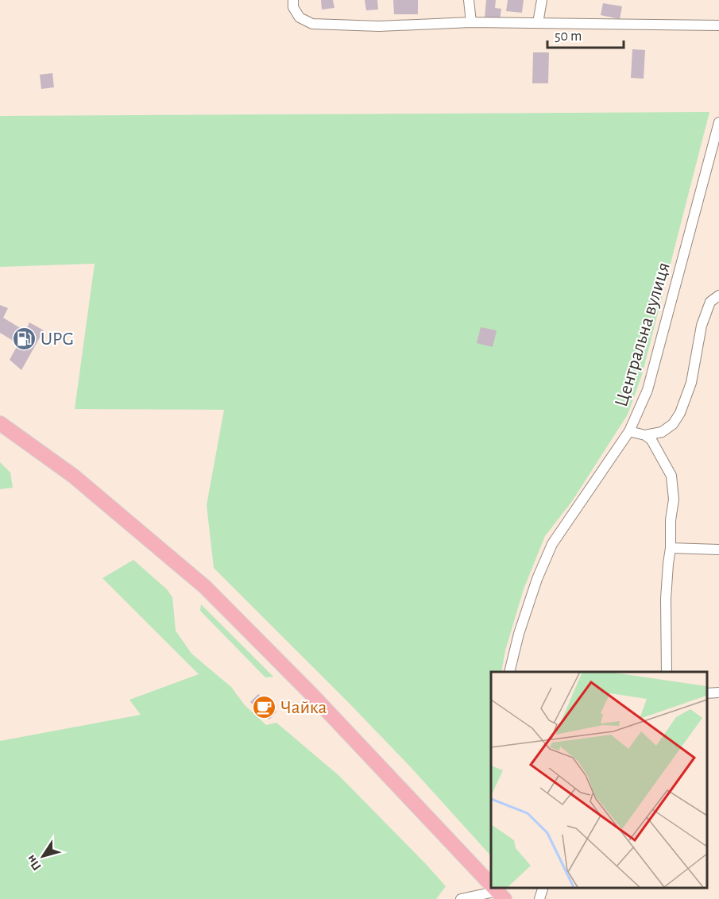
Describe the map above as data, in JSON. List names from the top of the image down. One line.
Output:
{"streets":{"street":["Центральна вулиця"]},"places":{"fuel station":["UPG"],"cafe":["Чайка"]},"scale_bar":"50 m","north":"bottom left"}
